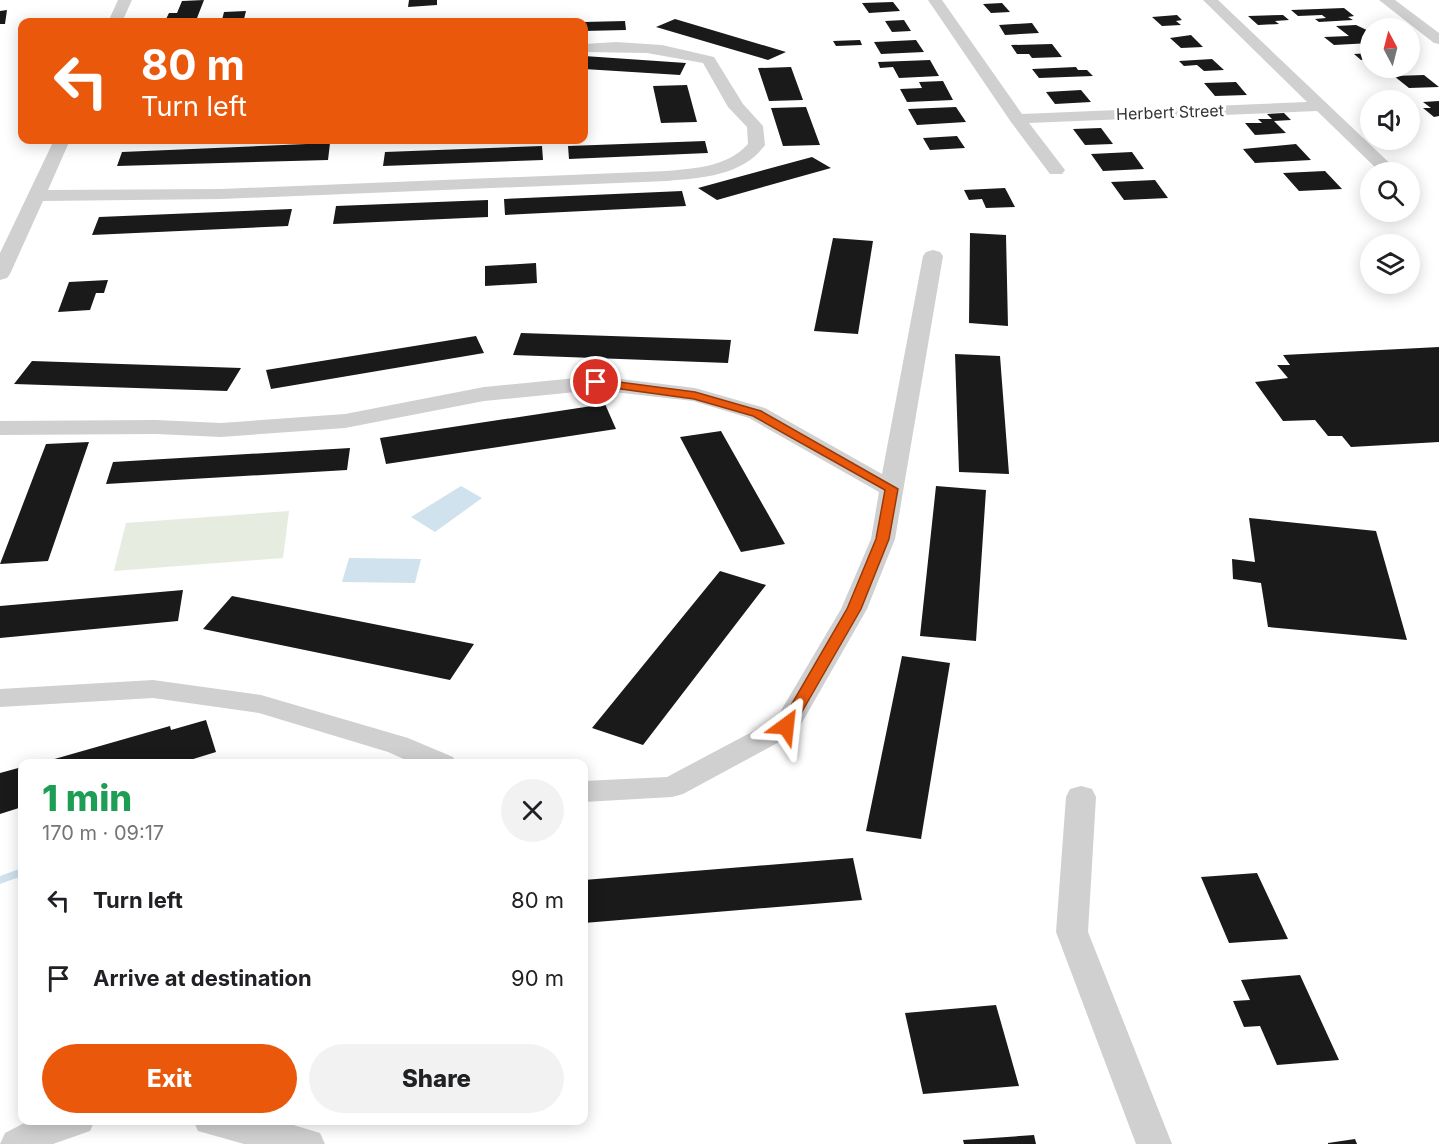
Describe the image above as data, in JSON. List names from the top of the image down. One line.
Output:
{"streets":{"street":["Herbert Street"]},"north":"top","page":{"turn":["80 m","Turn left"],"heading":["1 min","170 m · 09:17"],"list":[{"name":"Turn left","value":"80 m"},{"name":"Arrive at destination","value":"90 m"}],"buttons":["Exit","Share"]}}
